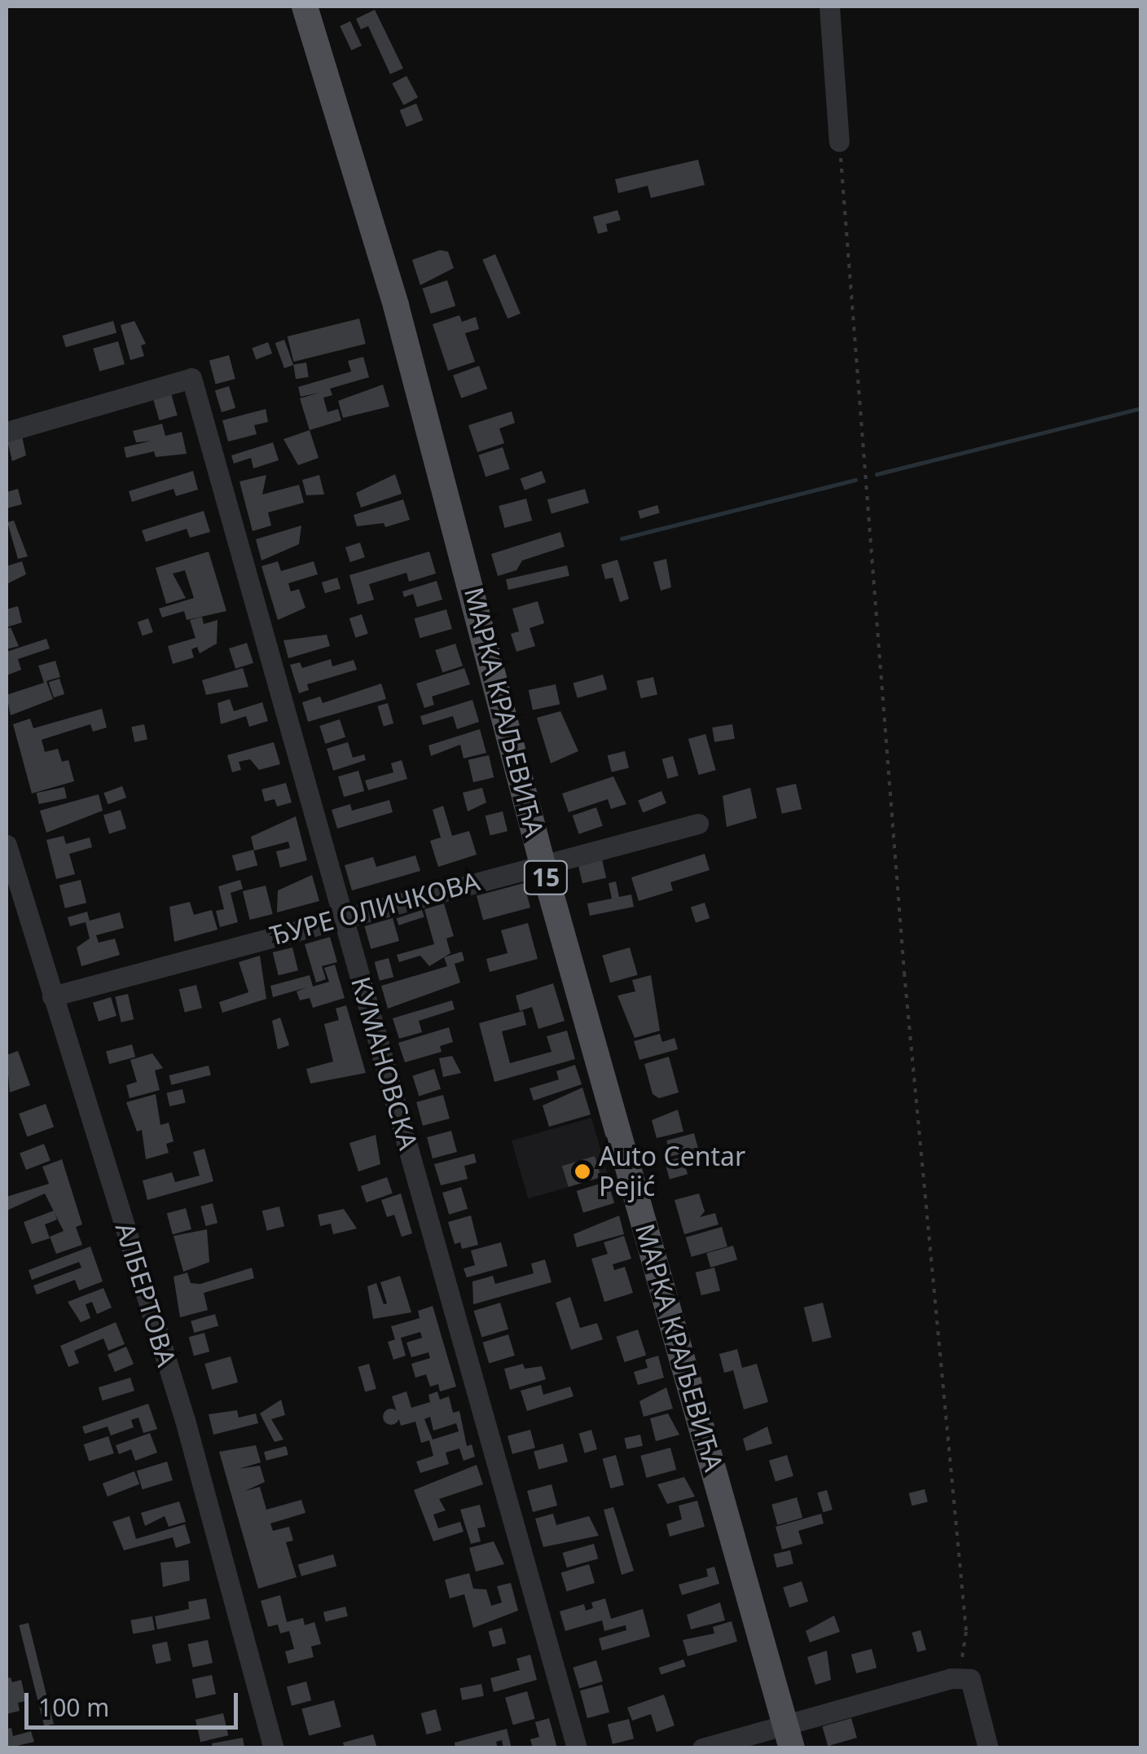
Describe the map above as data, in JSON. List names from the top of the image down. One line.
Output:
{"streets":{"main road":["МАРКА КРАЉЕВИЋА","15"],"street":["ЂУРЕ ОЛИЧКОВА","КУМАНОВСКА","АЛБЕРТОВА"]},"crossings":[["МАРКА КРАЉЕВИЋА","ЂУРЕ ОЛИЧКОВА"],["ЂУРЕ ОЛИЧКОВА","КУМАНОВСКА"],["ЂУРЕ ОЛИЧКОВА","АЛБЕРТОВА"]],"places":["Auto Centar Pejić"],"scale_bar":"100 m"}
